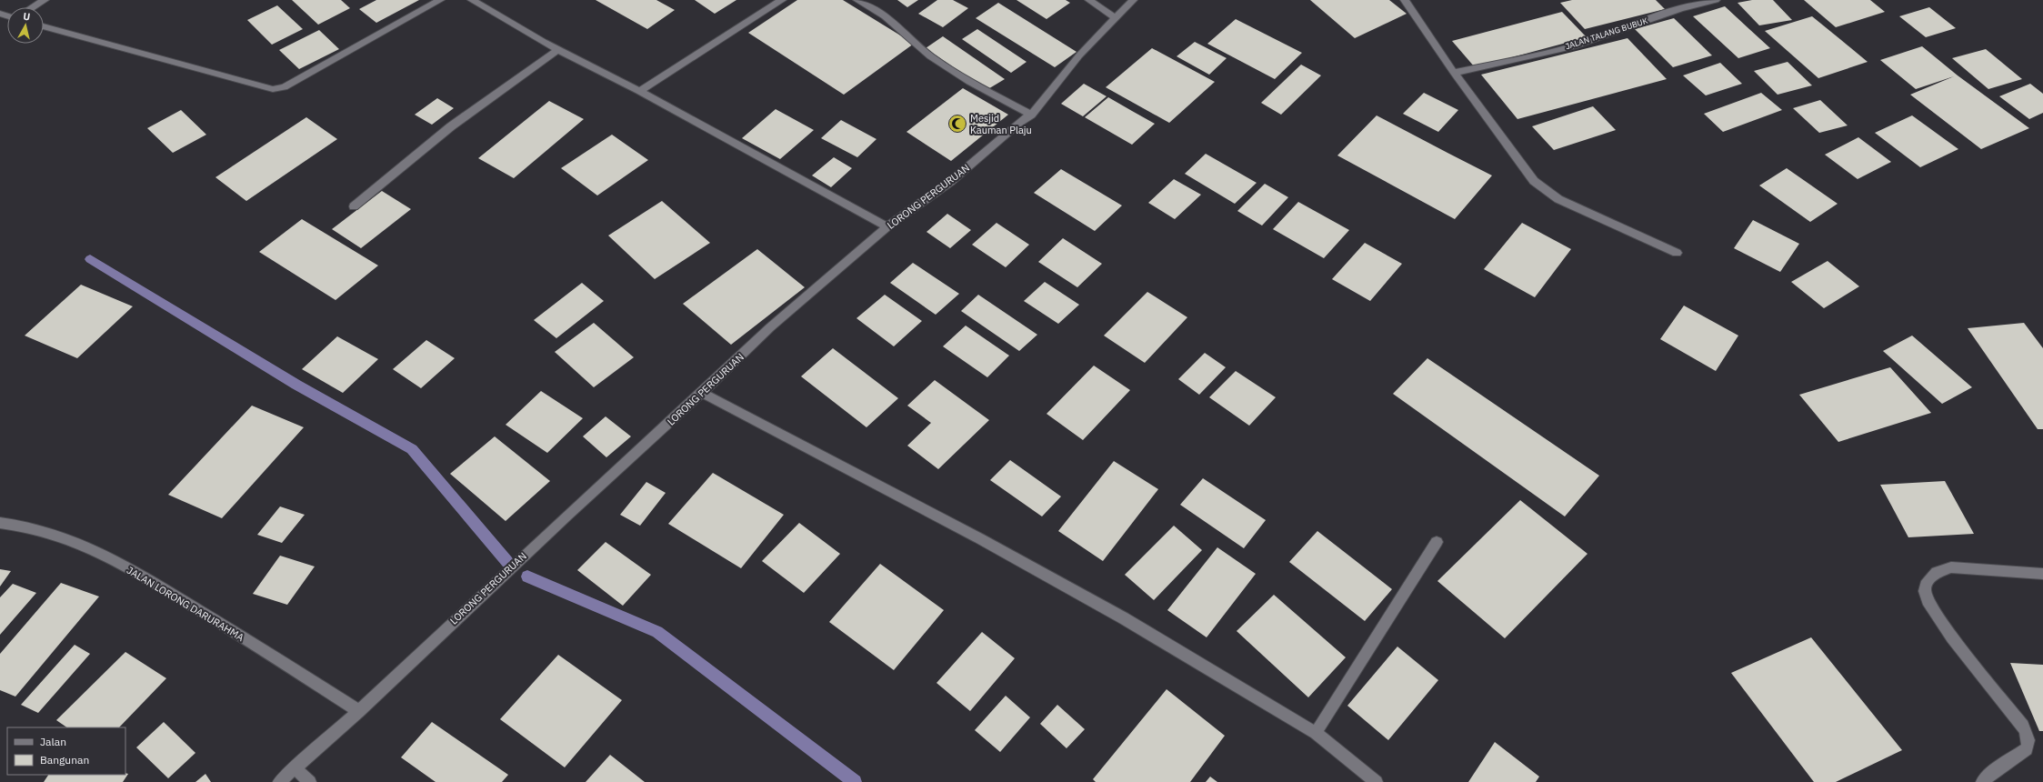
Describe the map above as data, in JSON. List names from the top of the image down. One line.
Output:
{"streets":{"street":["JALAN TALANG BUBUK","LORONG PERGURUAN","JALAN LORONG DARURAHMA"]},"crossings":[["LORONG PERGURUAN","JALAN LORONG DARURAHMA"]],"places":{"mosque":["Mesjid Kauman Plaju"]},"legend":["Jalan","Bangunan"],"north":"top"}
